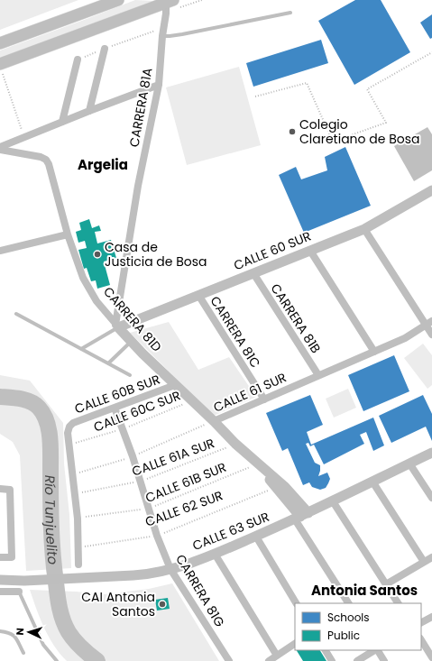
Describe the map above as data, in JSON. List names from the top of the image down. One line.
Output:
{"streets":{"street":["CARRERA 81A","CALLE 60 SUR","CARRERA 81B","CARRERA 81D","CARRERA 81C","CALLE 61 SUR","CALLE 60B SUR","CALLE 63 SUR","CARRERA 81G"],"path":["CALLE 60C SUR","CALLE 61A SUR","CALLE 61B SUR","CALLE 62 SUR"]},"crossings":[["CARRERA 81A","CALLE 60 SUR"],["CARRERA 81A","CARRERA 81D"],["CALLE 60 SUR","CARRERA 81B"],["CALLE 60 SUR","CARRERA 81D"],["CALLE 60 SUR","CARRERA 81C"],["CARRERA 81B","CALLE 61 SUR"],["CARRERA 81D","CALLE 61 SUR"],["CARRERA 81D","CALLE 60B SUR"],["CARRERA 81D","CALLE 60C SUR"],["CARRERA 81D","CALLE 61A SUR"],["CARRERA 81D","CALLE 61B SUR"],["CARRERA 81D","CALLE 62 SUR"],["CARRERA 81D","CALLE 63 SUR"],["CARRERA 81C","CALLE 61 SUR"],["CALLE 61 SUR","CARRERA 81G"],["CALLE 60B SUR","CALLE 60C SUR"],["CALLE 60B SUR","CARRERA 81G"],["CALLE 60C SUR","CARRERA 81G"],["CALLE 61A SUR","CARRERA 81G"],["CALLE 61B SUR","CARRERA 81G"],["CALLE 62 SUR","CARRERA 81G"],["CALLE 63 SUR","CARRERA 81G"]],"districts":["Argelia","Antonia Santos"],"water":["Río Tunjuelito"],"places":["Colegio Claretiano de Bosa","Casa de Justicia de Bosa","CAI Antonia Santos"],"legend":["Schools","Public"],"north":"left"}
